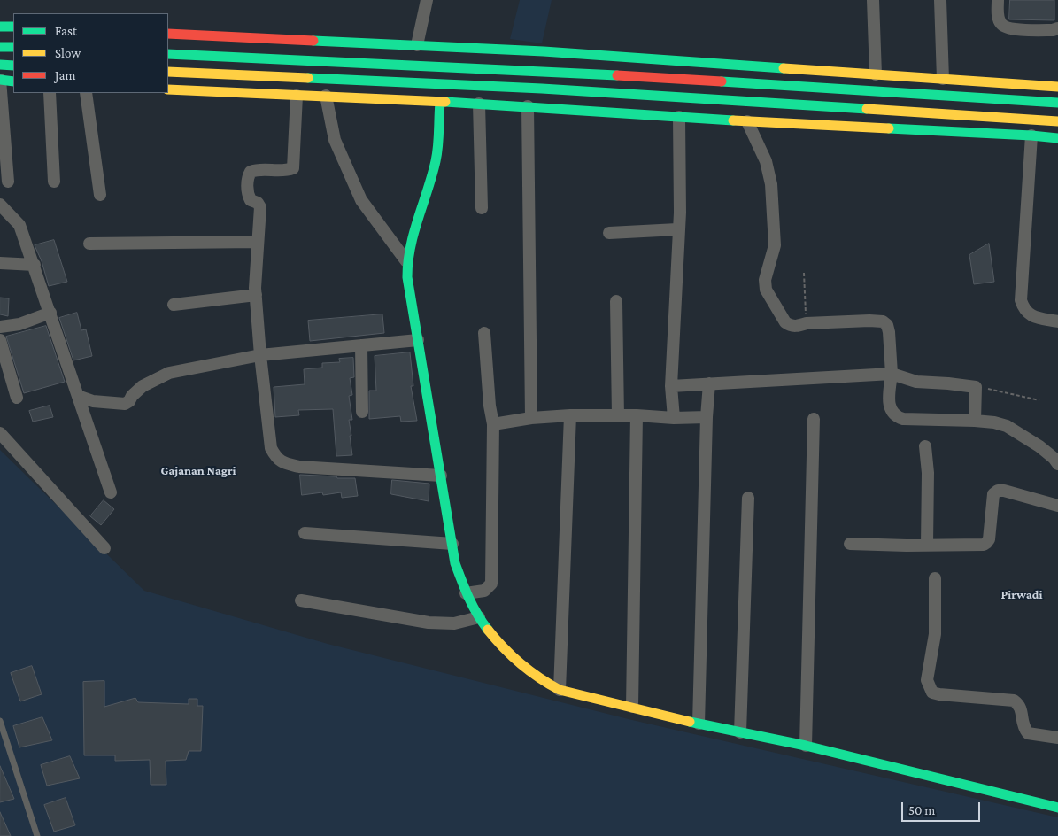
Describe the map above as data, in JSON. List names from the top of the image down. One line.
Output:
{"districts":["Gajanan Nagri","Pirwadi"],"legend":["Fast","Slow","Jam"],"scale_bar":"50 m"}
